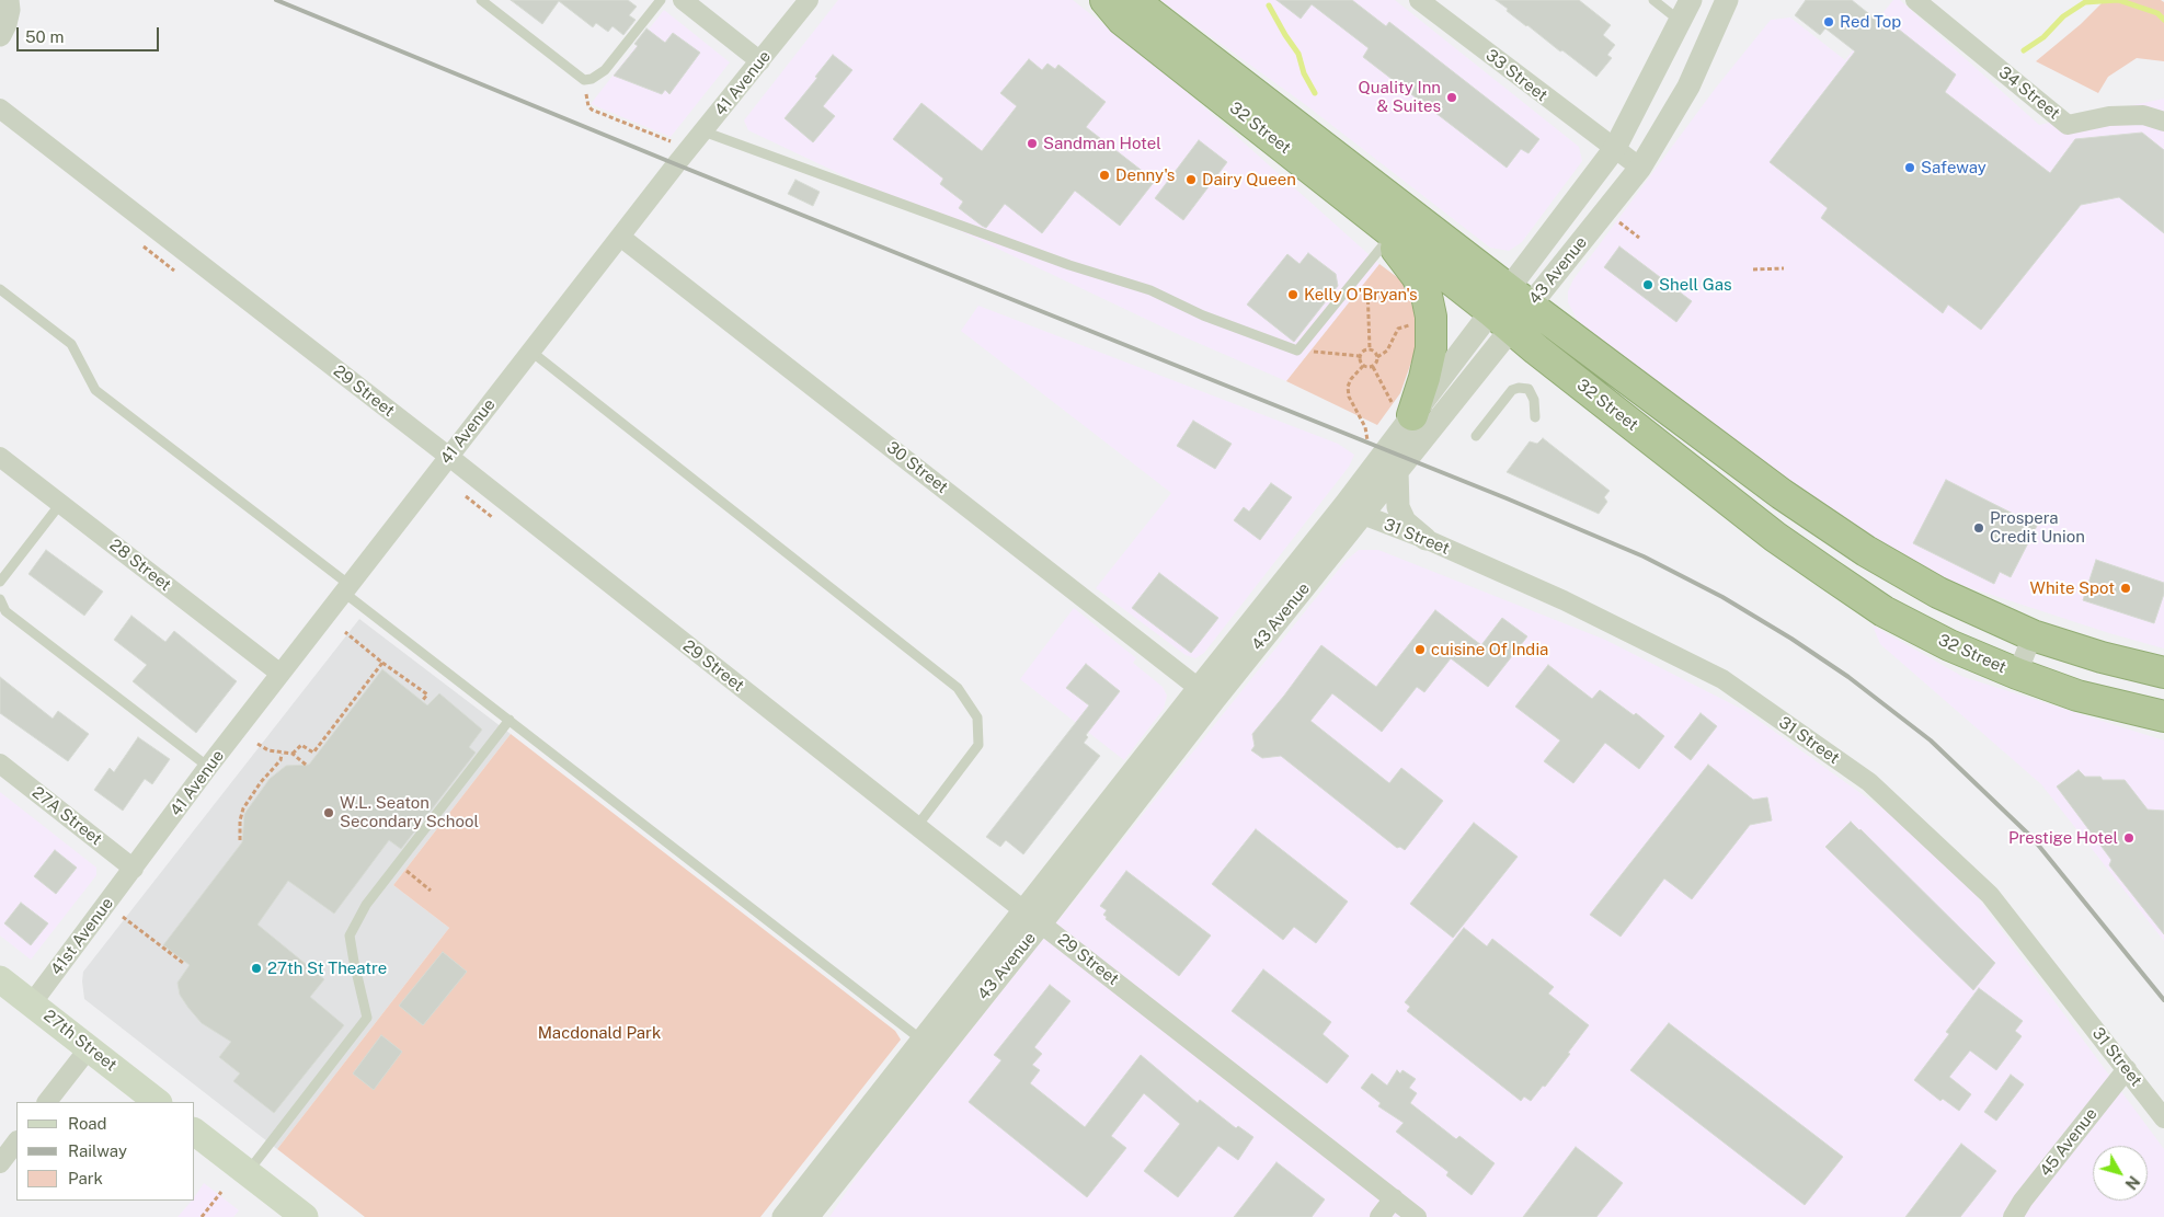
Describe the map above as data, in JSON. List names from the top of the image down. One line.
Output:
{"streets":{"highway":["32 Street"],"main road":["27th Street"],"street":["33 Street","41 Avenue","34 Street","43 Avenue","29 Street","30 Street","31 Street","28 Street","27A Street","41st Avenue","45 Avenue"]},"crossings":[["33 Street","43 Avenue"],["41 Avenue","29 Street"],["41 Avenue","30 Street"],["41 Avenue","28 Street"],["41 Avenue","27A Street"],["41 Avenue","41st Avenue"],["32 Street","43 Avenue"],["43 Avenue","29 Street"],["43 Avenue","30 Street"],["43 Avenue","31 Street"],["31 Street","45 Avenue"],["27A Street","41st Avenue"],["41st Avenue","27th Street"]],"parks":["Macdonald Park"],"places":["Red Top","Quality Inn & Suites","Sandman Hotel","Safeway","Denny's","Dairy Queen","Shell Gas","Kelly O'Bryan's","Prospera Credit Union","White Spot","cuisine Of India","W.L. Seaton Secondary School","Prestige Hotel","27th St Theatre"],"legend":["Road","Railway","Park"],"scale_bar":"50 m","north":"bottom right"}
